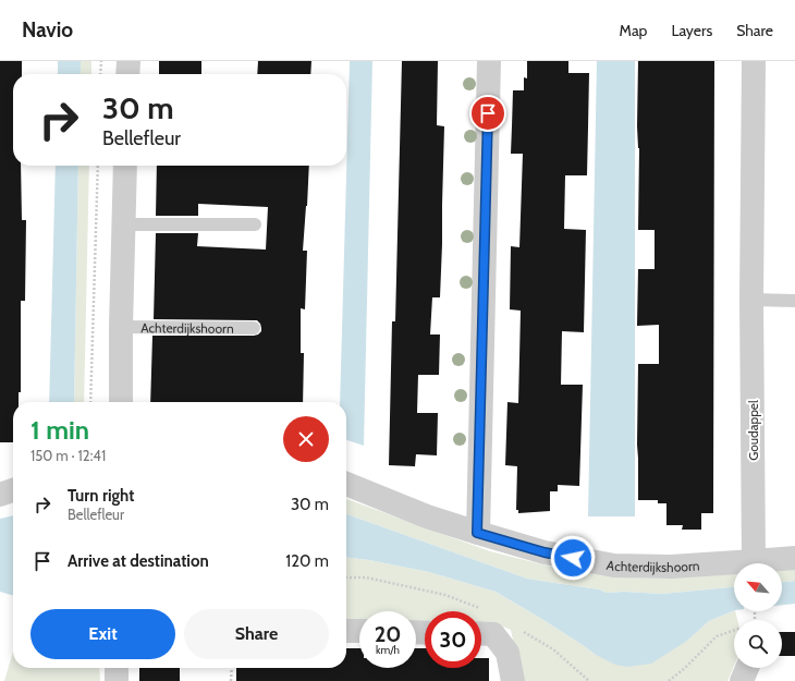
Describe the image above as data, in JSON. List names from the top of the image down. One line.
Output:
{"streets":{"street":["Achterdijkshoorn","Goudappel"]},"crossings":[["Achterdijkshoorn","Goudappel"]],"north":"top left","page":{"header":"Navio","nav":["Map","Layers","Share"],"turn":["30 m","Bellefleur"],"heading":["1 min","150 m · 12:41"],"list":[{"name":"Turn right","note":"Bellefleur","value":"30 m"},{"name":"Arrive at destination","value":"120 m"}],"buttons":["Exit","Share"],"speed":"20 km/h","limit":"30"}}
